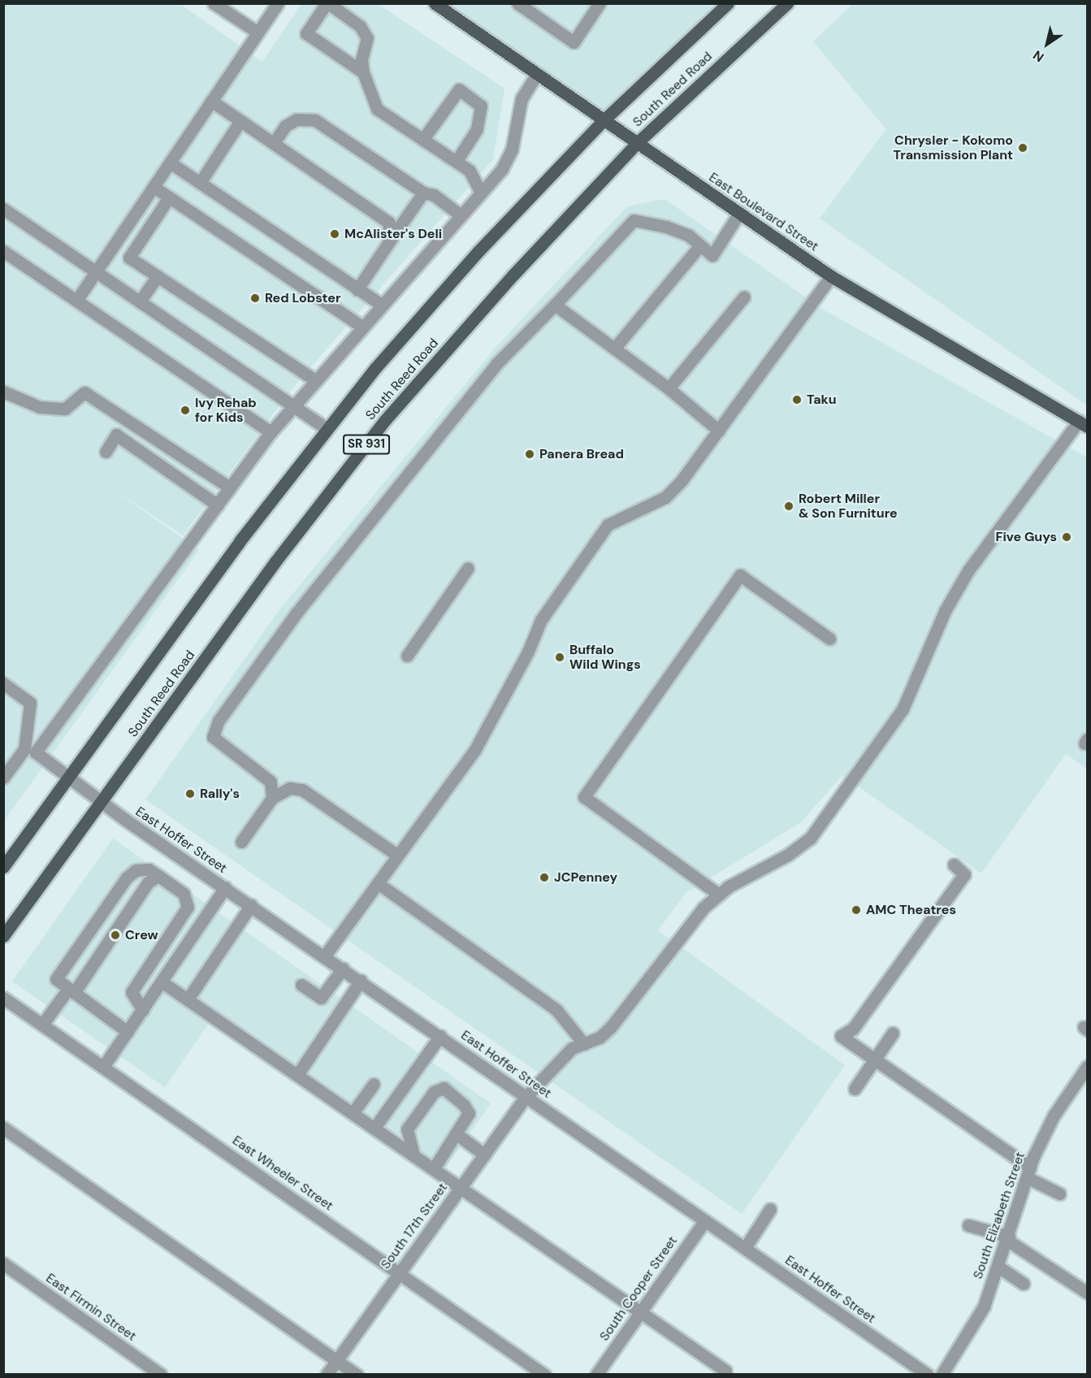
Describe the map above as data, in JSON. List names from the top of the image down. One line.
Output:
{"streets":{"main road":["South Reed Road","East Boulevard Street","SR 931"],"street":["East Hoffer Street","East Wheeler Street","South Elizabeth Street","South 17th Street","South Cooper Street","East Firmin Street"]},"crossings":[["South Reed Road","East Boulevard Street"],["South Reed Road","East Hoffer Street"],["East Boulevard Street","South 17th Street"],["East Hoffer Street","South 17th Street"],["East Hoffer Street","South Cooper Street"],["East Wheeler Street","South 17th Street"]],"places":["Chrysler - Kokomo Transmission Plant","McAlister's Deli","Red Lobster","Taku","Ivy Rehab for Kids","Panera Bread","Robert Miller & Son Furniture","Five Guys","Buffalo Wild Wings","Rally's","JCPenney","AMC Theatres","Crew"],"north":"bottom left"}
